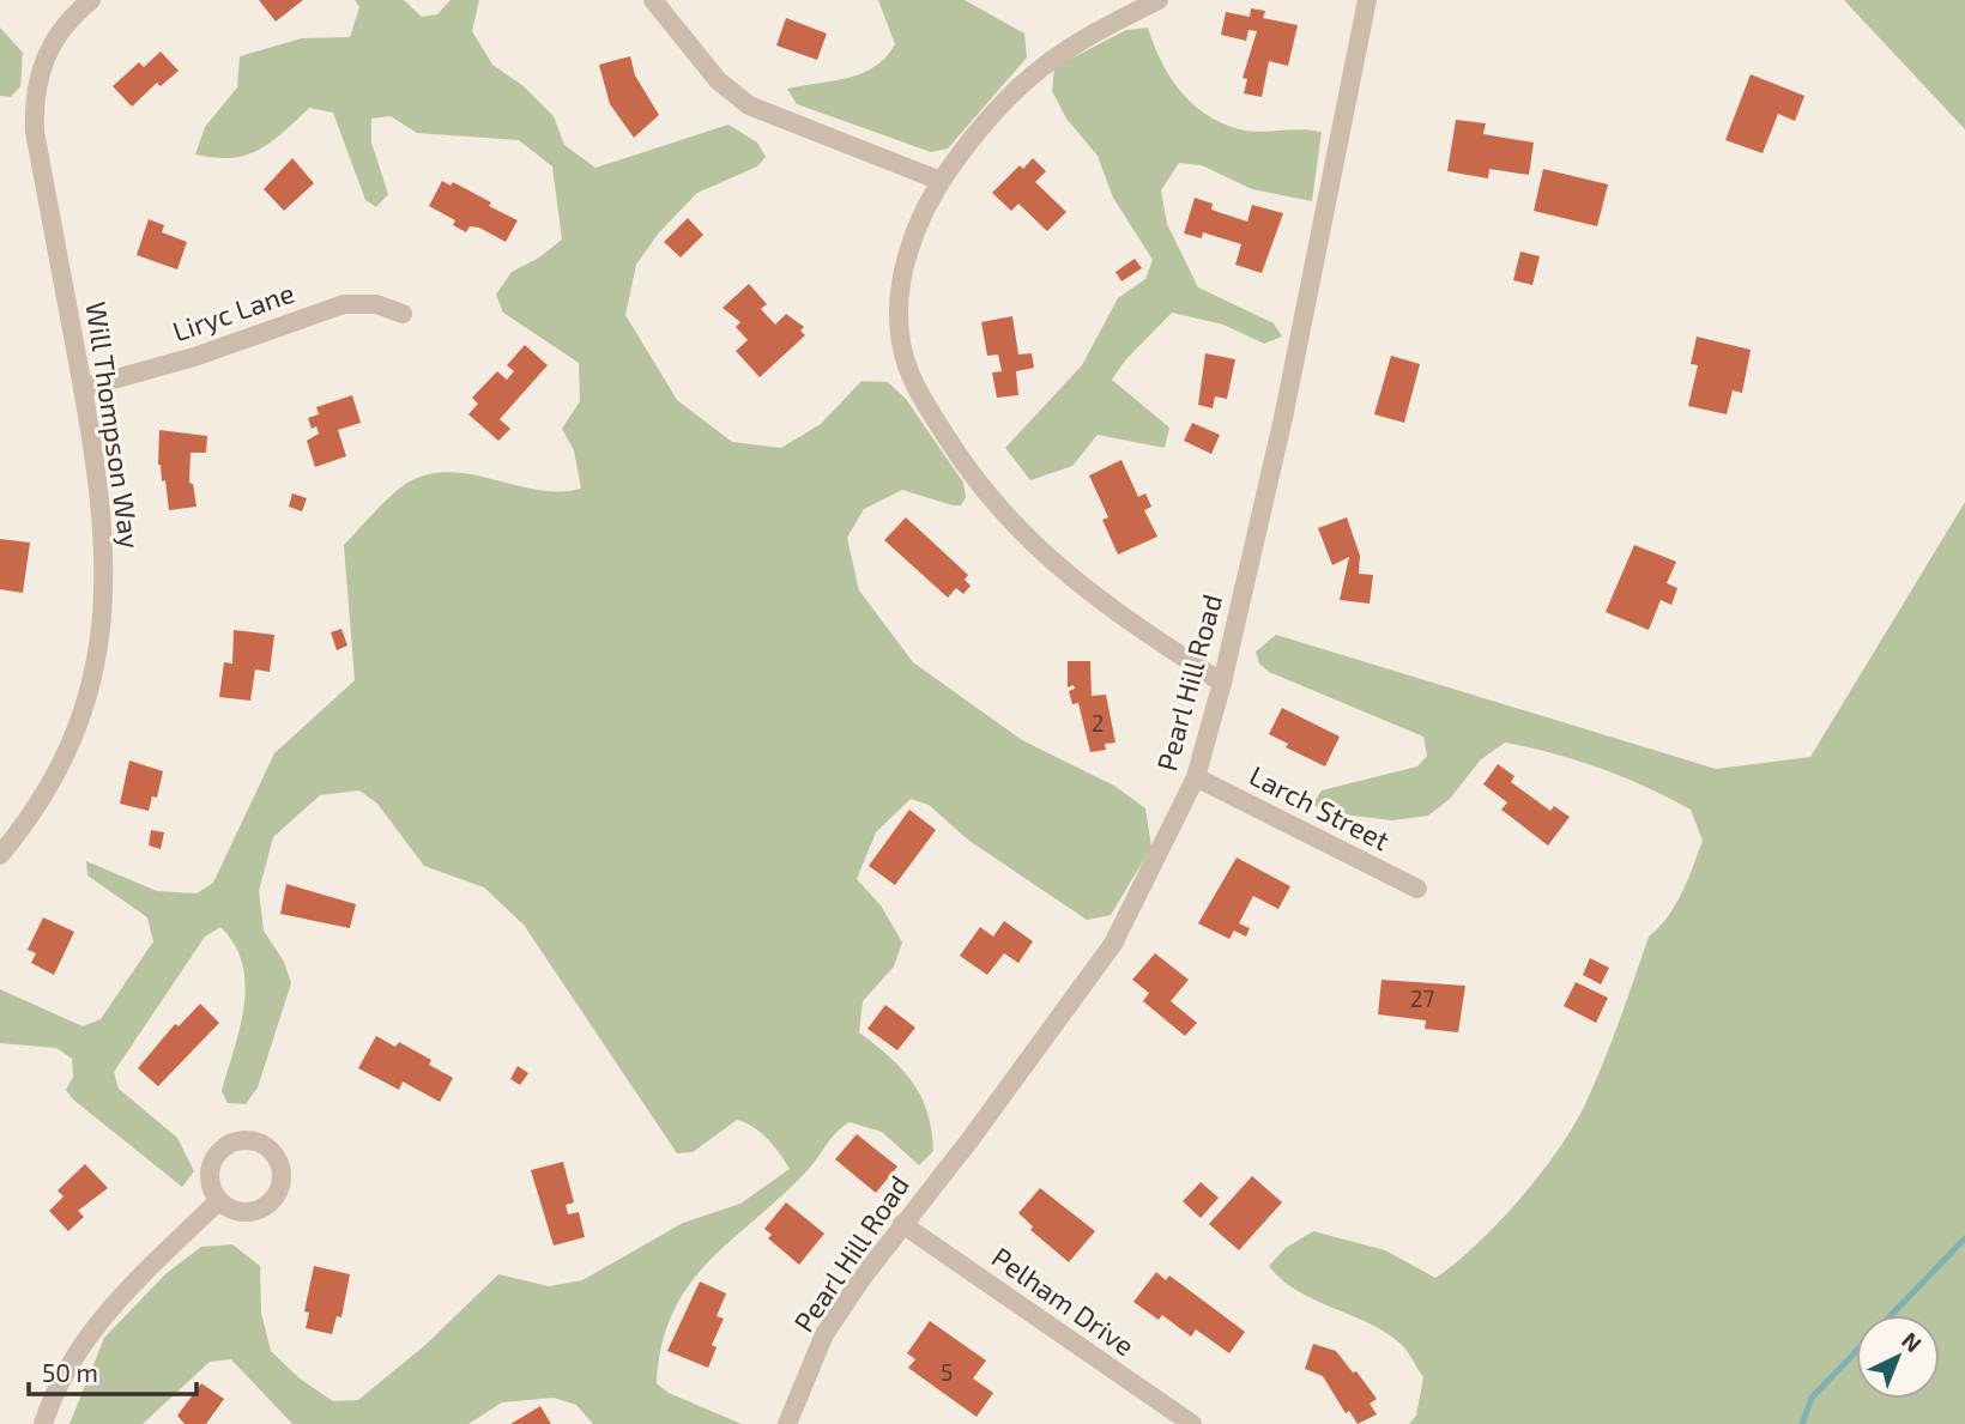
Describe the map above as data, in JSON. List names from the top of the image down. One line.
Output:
{"streets":{"street":["Liryc Lane","Will Thompson Way","Pearl Hill Road","Larch Street","Pelham Drive"]},"crossings":[["Liryc Lane","Will Thompson Way"],["Pearl Hill Road","Larch Street"],["Pearl Hill Road","Pelham Drive"]],"house_numbers":["2","27","5"],"scale_bar":"50 m","north":"top right"}
